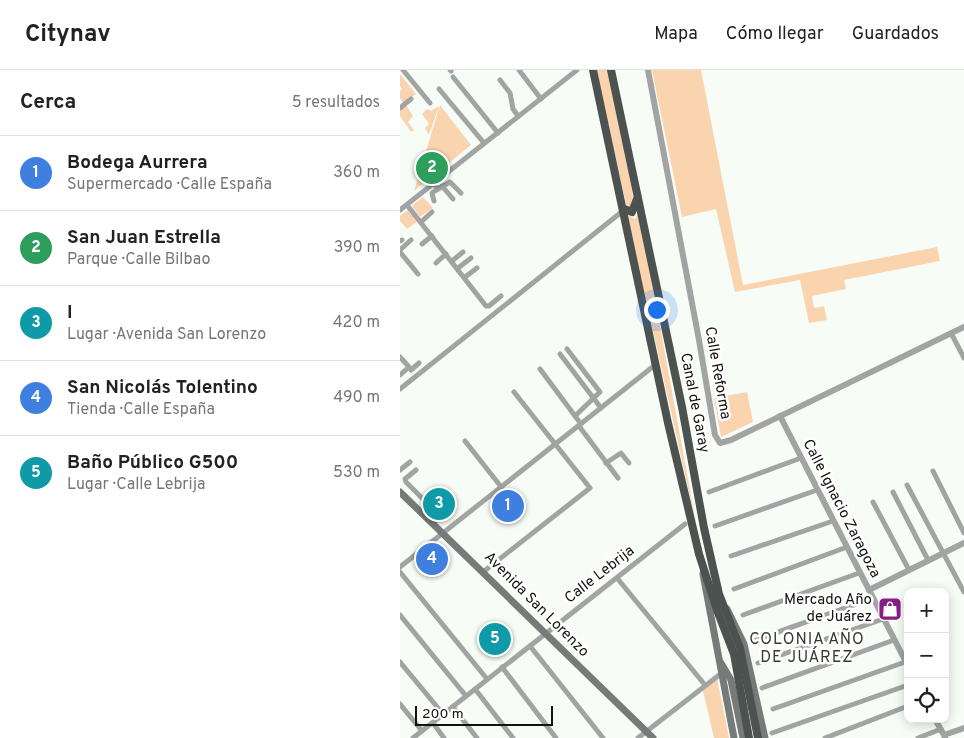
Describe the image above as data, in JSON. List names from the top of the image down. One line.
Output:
{"streets":{"highway":["Canal de Garay"],"main road":["Avenida San Lorenzo"],"street":["Calle Reforma","Calle Ignacio Zaragoza","Calle Lebrija"]},"crossings":[["Calle Reforma","Calle Ignacio Zaragoza"],["Calle Lebrija","Avenida San Lorenzo"]],"districts":["COLONIA AÑO DE JUÁREZ"],"places":{"shop":["Mercado Año de Juárez"]},"scale_bar":"200 m","page":{"header":"Citynav","nav":["Mapa","Cómo llegar","Guardados"],"heading":["Cerca","5 resultados"],"list":[{"mark":"1","name":"Bodega Aurrera","note":"Supermercado · Calle España","value":"360 m"},{"mark":"2","name":"San Juan Estrella","note":"Parque · Calle Bilbao","value":"390 m"},{"mark":"3","name":"I","note":"Lugar · Avenida San Lorenzo","value":"420 m"},{"mark":"4","name":"San Nicolás Tolentino","note":"Tienda · Calle España","value":"490 m"},{"mark":"5","name":"Baño Público G500","note":"Lugar · Calle Lebrija","value":"530 m"}],"pins":["2","3","1","4","5"],"map_buttons":["+","−"],"scale":"200 m"}}
